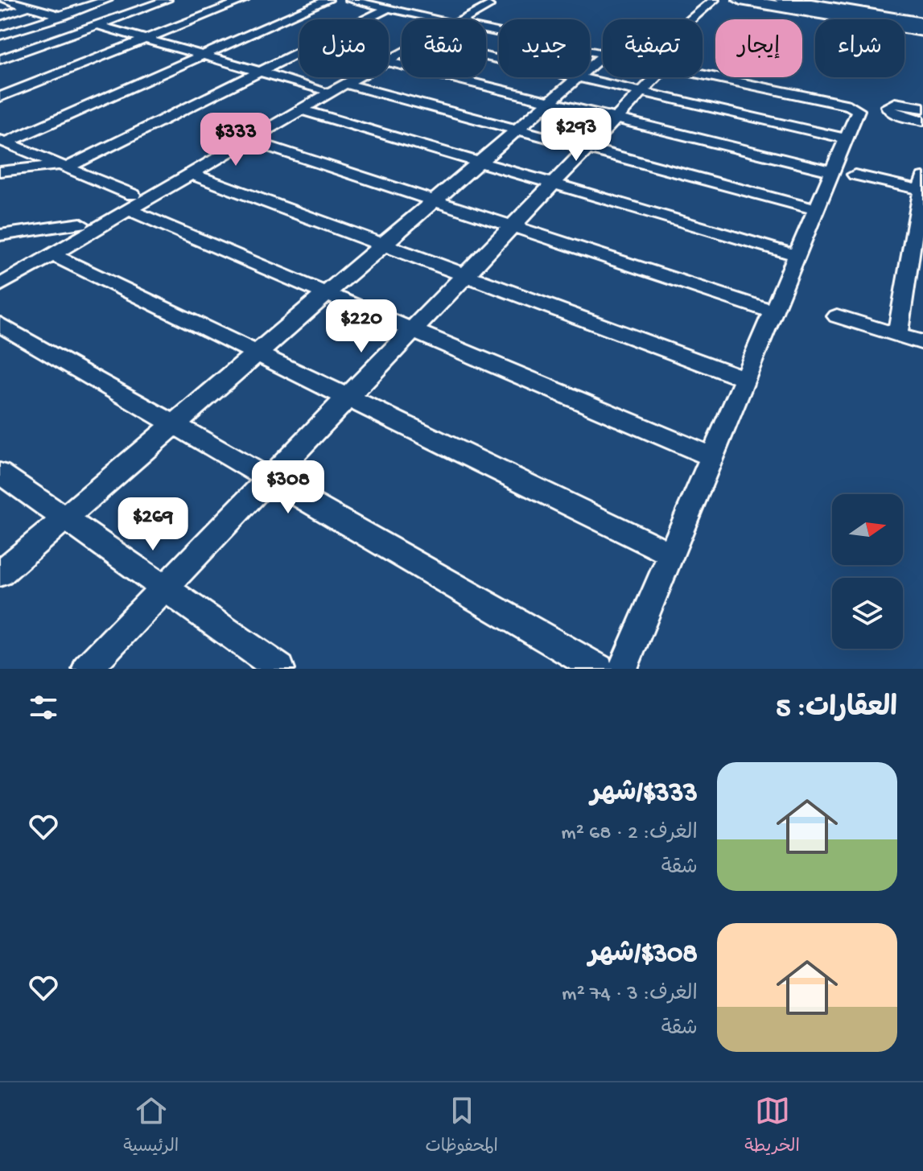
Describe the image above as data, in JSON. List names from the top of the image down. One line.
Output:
{"north":"right","page":{"chip":["شراء","إيجار","تصفية","جديد","شقة","منزل"],"price":["$293","$333","$220","$308","$269"],"heading":"العقارات: 5","list":[{"name":"$333/شهر","note":"الغرف: 2 · 68 m² · شقة"},{"name":"$308/شهر","note":"الغرف: 3 · 74 m² · شقة"}],"tabs":["الخريطة","المحفوظات","الرئيسية"]}}
